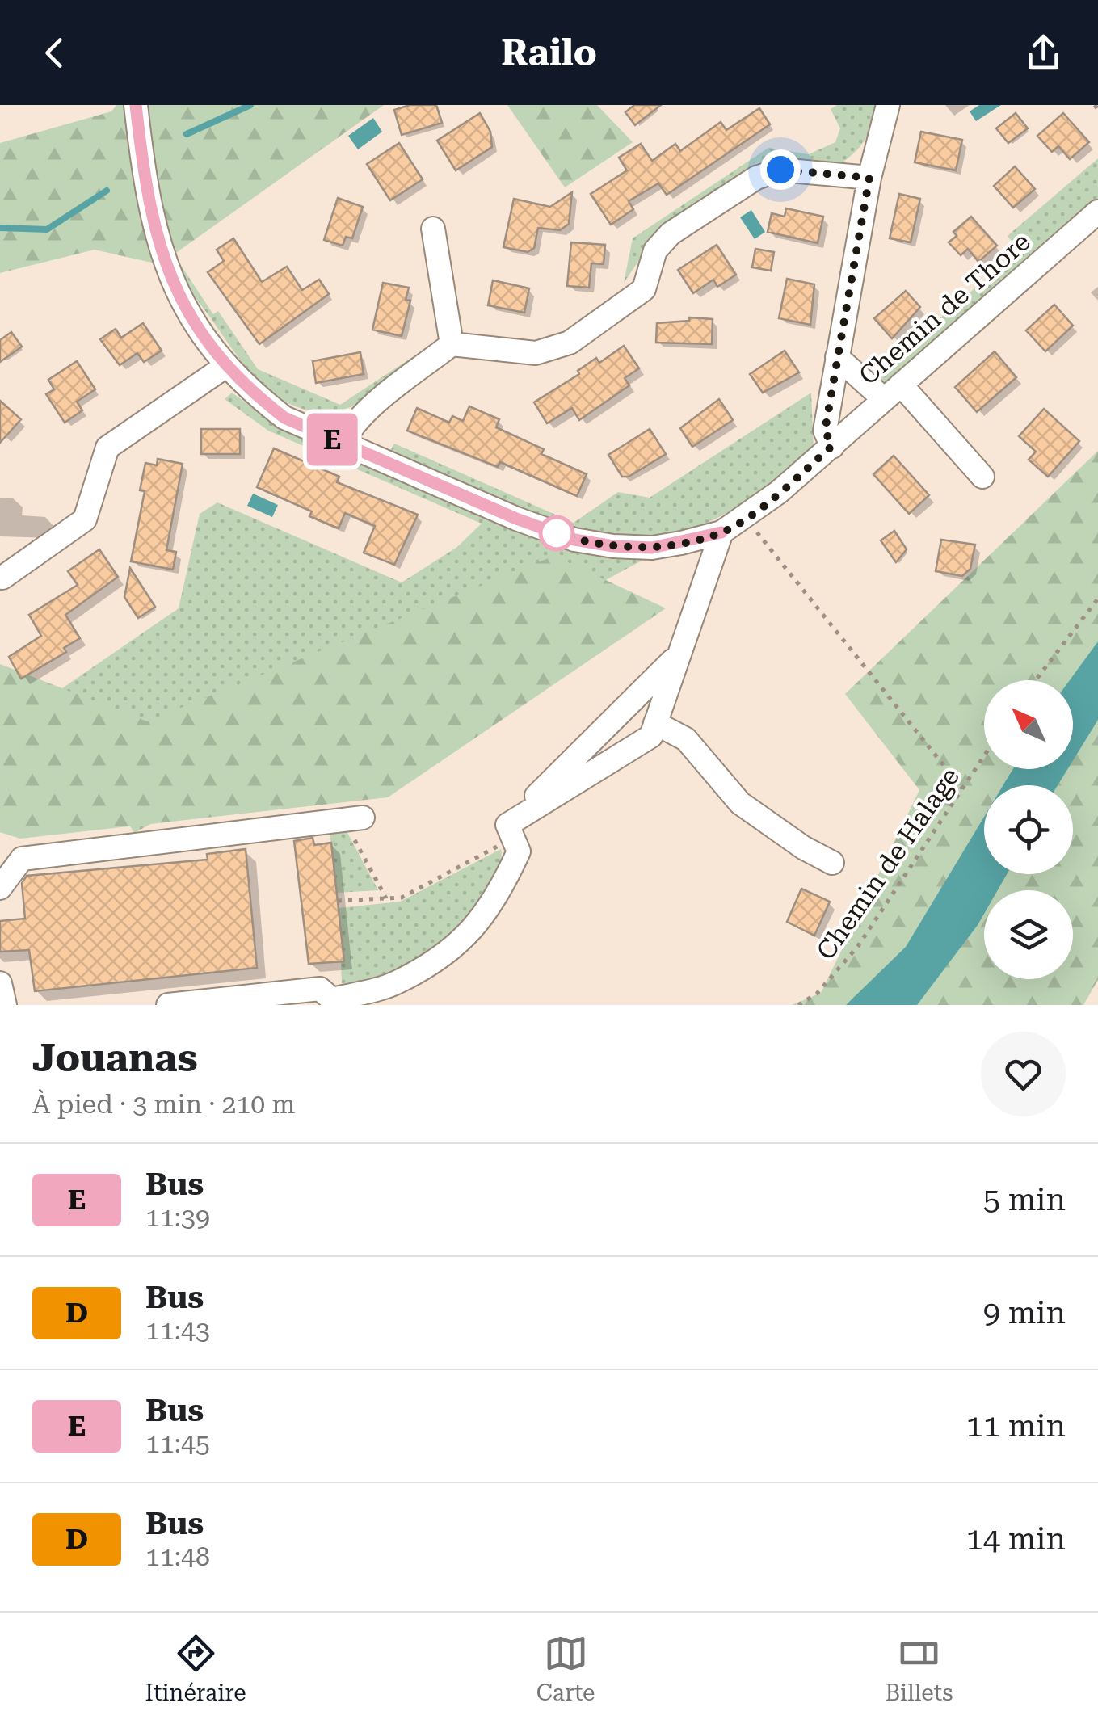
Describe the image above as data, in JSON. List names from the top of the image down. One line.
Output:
{"streets":{"street":["Chemin de Thore"],"path":["Chemin de Halage"]},"lines":["bus line E"],"north":"top left","page":{"header":"Railo","on_map":"E","heading":["Jouanas","À pied · 3 min · 210 m"],"list":[{"mark":"E","name":"Bus","note":"11:39","value":"5 min"},{"mark":"D","name":"Bus","note":"11:43","value":"9 min"},{"mark":"E","name":"Bus","note":"11:45","value":"11 min"},{"mark":"D","name":"Bus","note":"11:48","value":"14 min"}],"tabs":["Itinéraire","Carte","Billets"]}}
